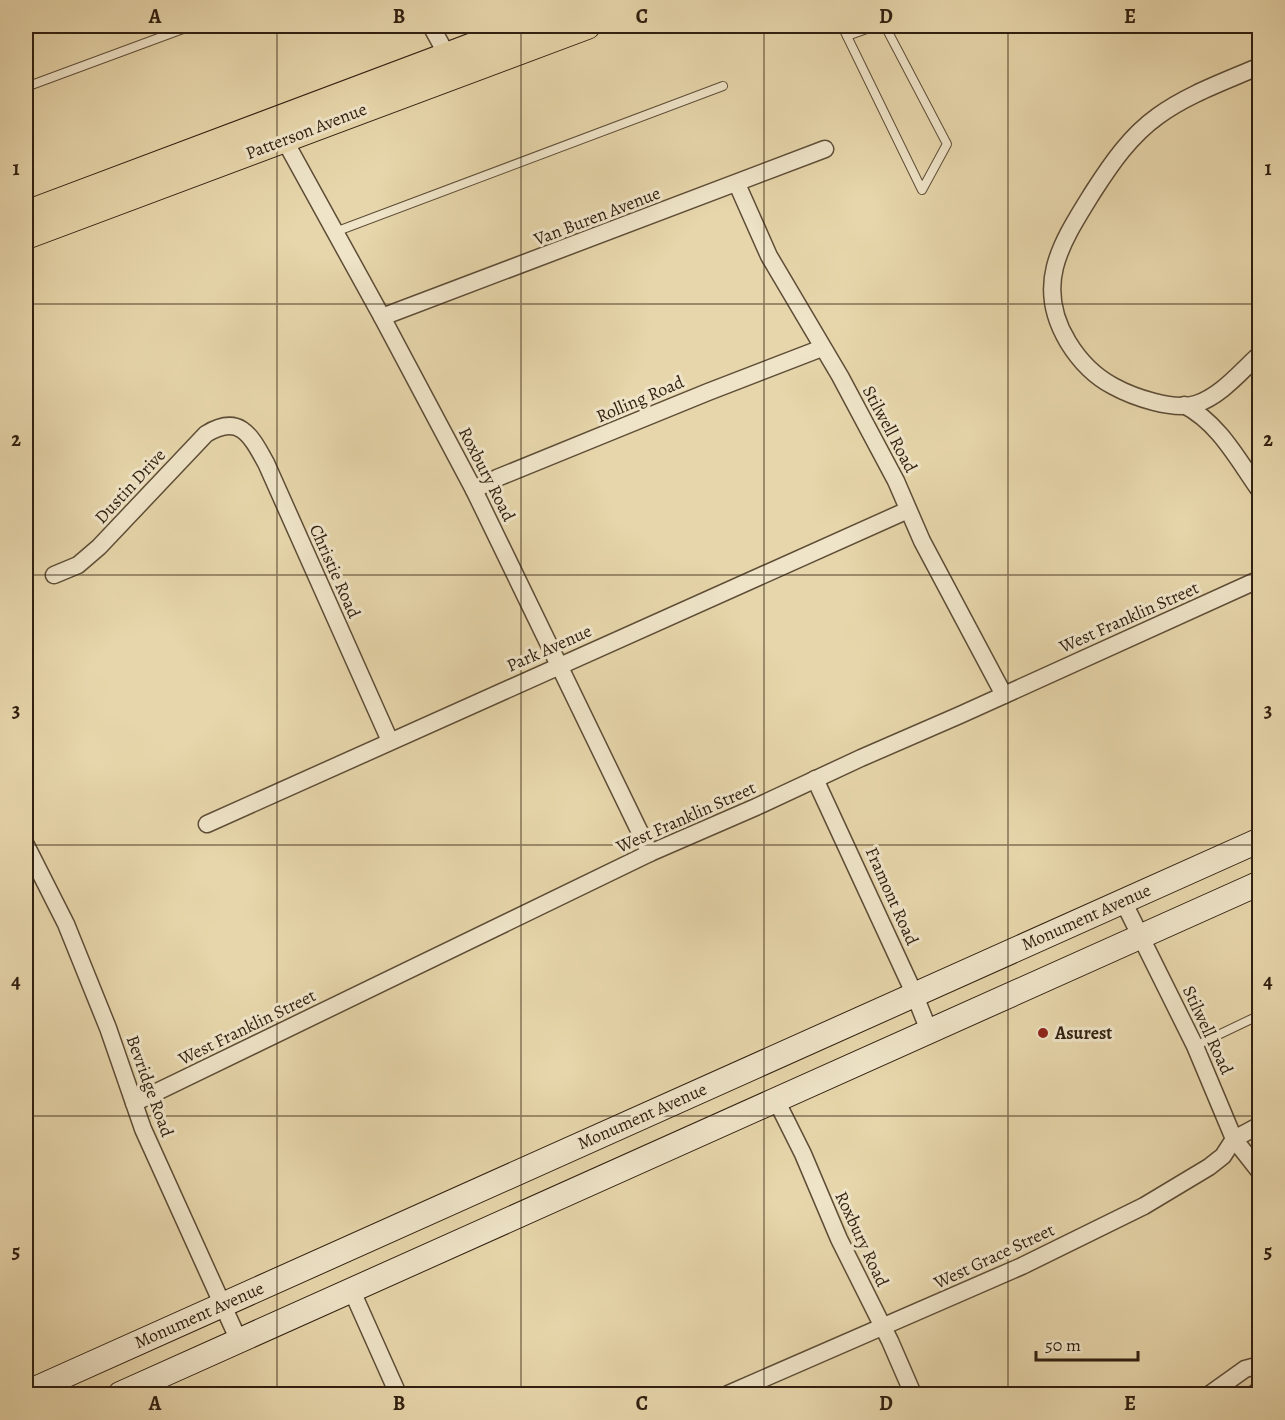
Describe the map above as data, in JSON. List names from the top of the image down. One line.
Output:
{"streets":{"main road":["Patterson Avenue"],"street":["Van Buren Avenue","Rolling Road","Stilwell Road","Roxbury Road","Dustin Drive","Christie Road","West Franklin Street","Park Avenue","Framont Road","Monument Avenue","Bevridge Road","West Grace Street"]},"crossings":[["Patterson Avenue","Roxbury Road"],["Van Buren Avenue","Stilwell Road"],["Van Buren Avenue","Roxbury Road"],["Rolling Road","Stilwell Road"],["Rolling Road","Roxbury Road"],["Stilwell Road","West Franklin Street"],["Stilwell Road","Park Avenue"],["Stilwell Road","Monument Avenue"],["Stilwell Road","West Grace Street"],["Roxbury Road","West Franklin Street"],["Roxbury Road","Park Avenue"],["Roxbury Road","West Grace Street"],["Dustin Drive","Christie Road"],["Christie Road","Park Avenue"],["West Franklin Street","Framont Road"],["West Franklin Street","Bevridge Road"],["Framont Road","Monument Avenue"],["Monument Avenue","Bevridge Road"]],"places":["Asurest"],"scale_bar":"50 m","grid":{"columns":["A","B","C","D","E"],"rows":["1","2","3","4","5"]}}
